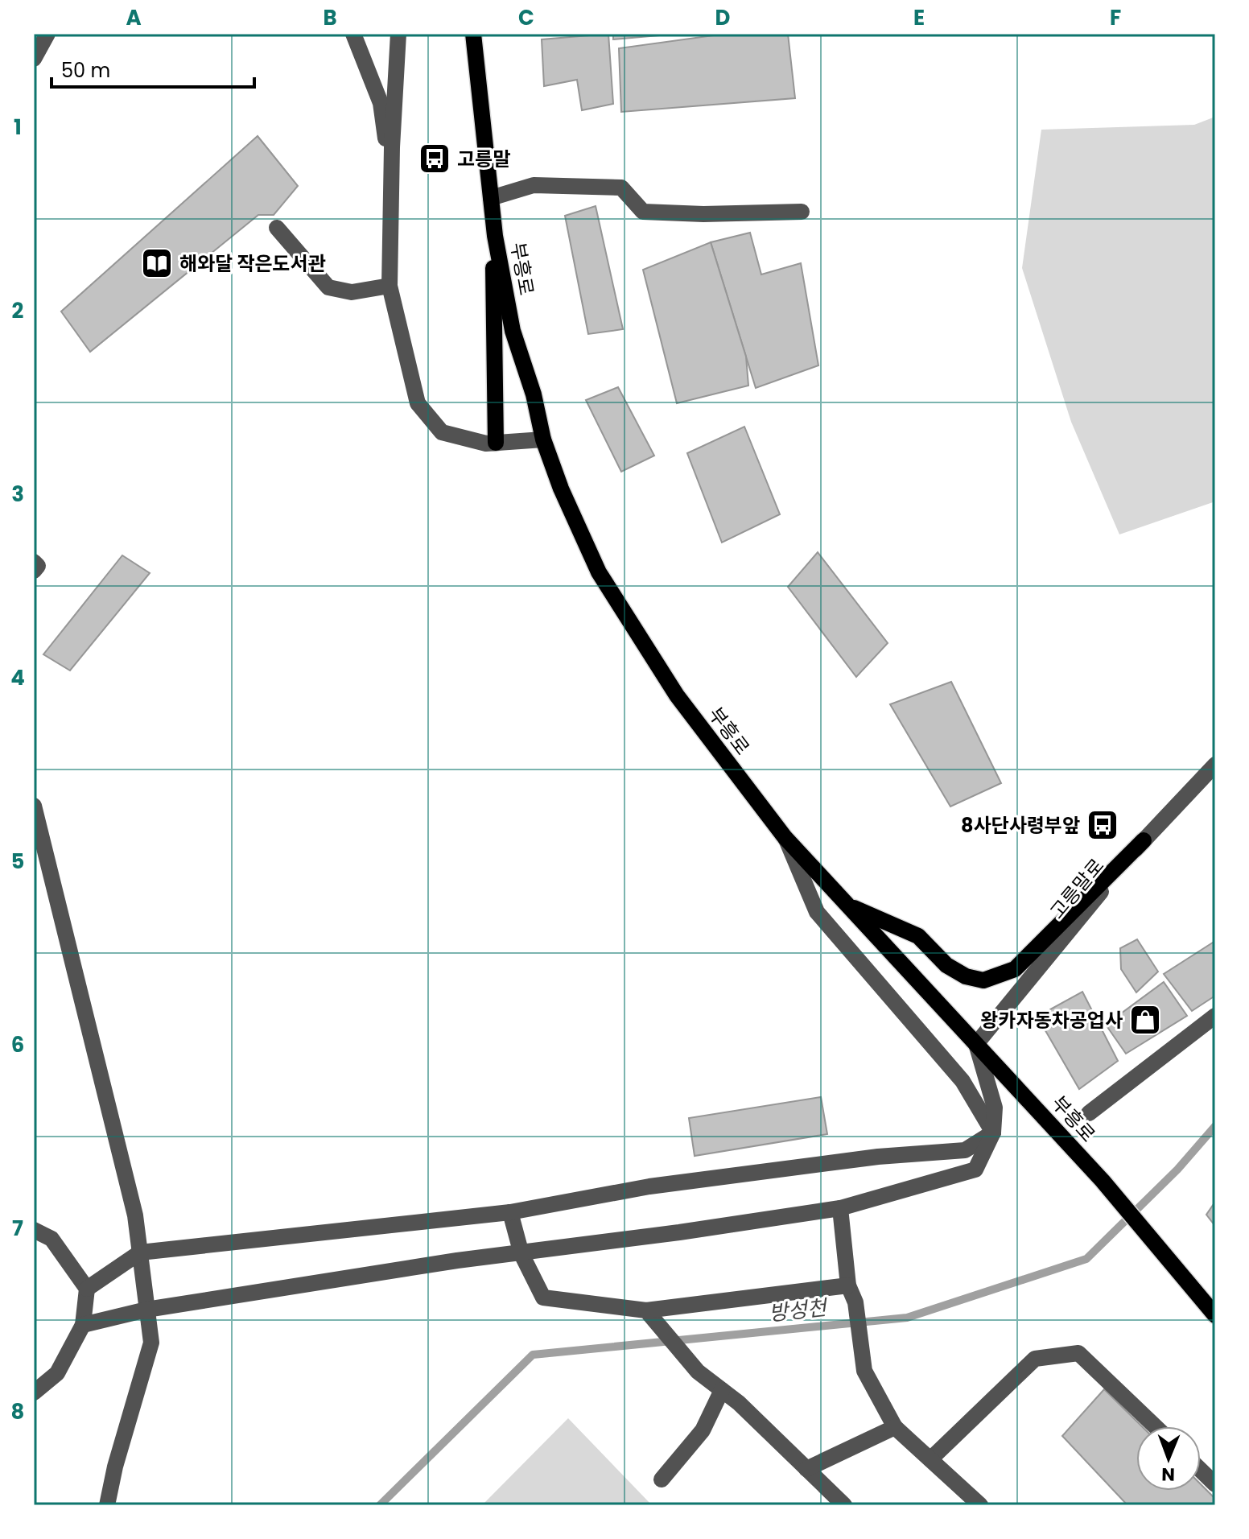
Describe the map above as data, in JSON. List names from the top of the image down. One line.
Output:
{"streets":{"main road":["부흥로"],"street":["고릉말로"]},"crossings":[["부흥로","고릉말로"]],"water":["방성천"],"places":{"bus stop":["고릉말","8사단사령부앞"],"library":["해와달 작은도서관"],"shop":["왕카자동차공업사"]},"scale_bar":"50 m","north":"bottom","grid":{"columns":["A","B","C","D","E","F"],"rows":["1","2","3","4","5","6","7","8"]}}
